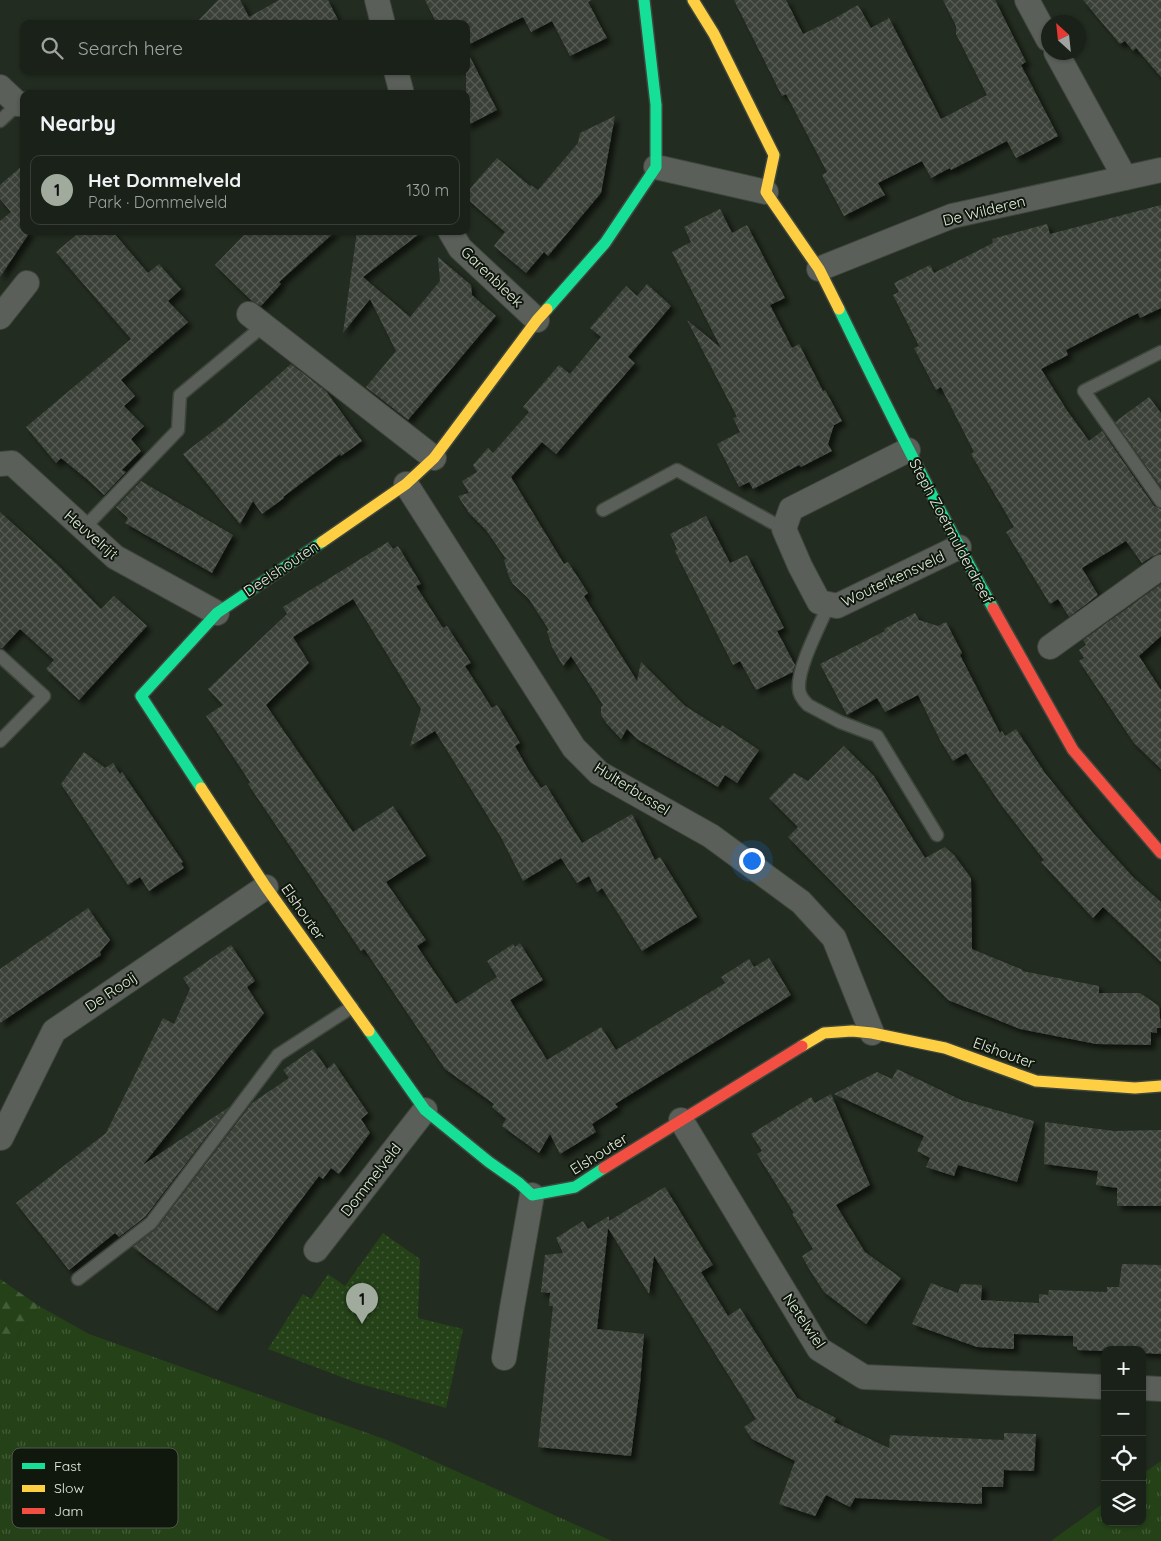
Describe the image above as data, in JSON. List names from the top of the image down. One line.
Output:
{"streets":{"street":["De Wilderen","Garenbleek","Steph Zoetmulderdreef","Heuvelrijt","Deelshouten","Wouterkensveld","Hulterbussel","Elshouter","De Rooij","Dommelveld","Netelwiel"]},"crossings":[["De Wilderen","Steph Zoetmulderdreef"],["Garenbleek","Deelshouten"],["Steph Zoetmulderdreef","Wouterkensveld"],["Heuvelrijt","Deelshouten"],["Deelshouten","Hulterbussel"],["Deelshouten","Elshouter"],["Hulterbussel","Elshouter"],["Elshouter","De Rooij"],["Elshouter","Dommelveld"],["Elshouter","Netelwiel"]],"legend":["Fast","Slow","Jam"],"north":"top left","page":{"search":"Search here","heading":"Nearby","list":[{"mark":"1","name":"Het Dommelveld","note":"Park · Dommelveld","value":"130 m"}],"pins":"1","map_buttons":["+","−"]}}
